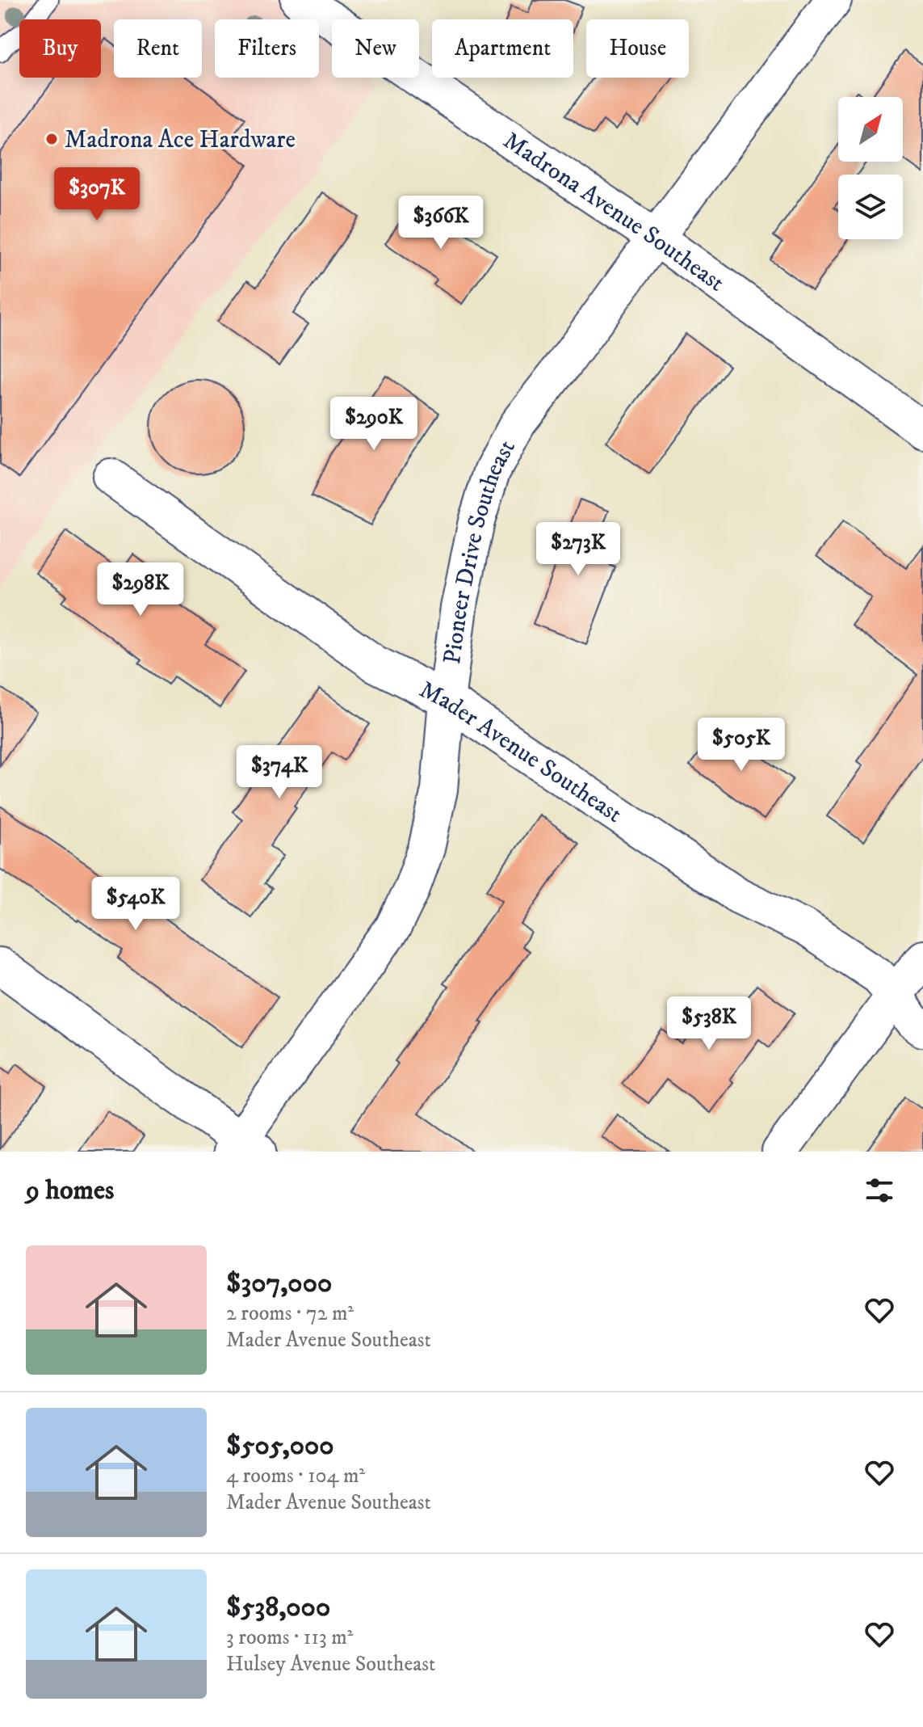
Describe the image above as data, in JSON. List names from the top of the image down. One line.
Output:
{"streets":{"street":["Madrona Avenue Southeast","Pioneer Drive Southeast","Mader Avenue Southeast"]},"crossings":[["Madrona Avenue Southeast","Pioneer Drive Southeast"],["Pioneer Drive Southeast","Mader Avenue Southeast"]],"places":["Madrona Ace Hardware"],"north":"top right","page":{"chip":["Buy","Rent","Filters","New","Apartment","House"],"price":["$307K","$366K","$290K","$273K","$298K","$505K","$374K","$540K","$538K"],"heading":"9 homes","list":[{"name":"$307,000","note":"2 rooms · 72 m² · Mader Avenue Southeast"},{"name":"$505,000","note":"4 rooms · 104 m² · Mader Avenue Southeast"},{"name":"$538,000","note":"3 rooms · 113 m² · Hulsey Avenue Southeast"}]}}
